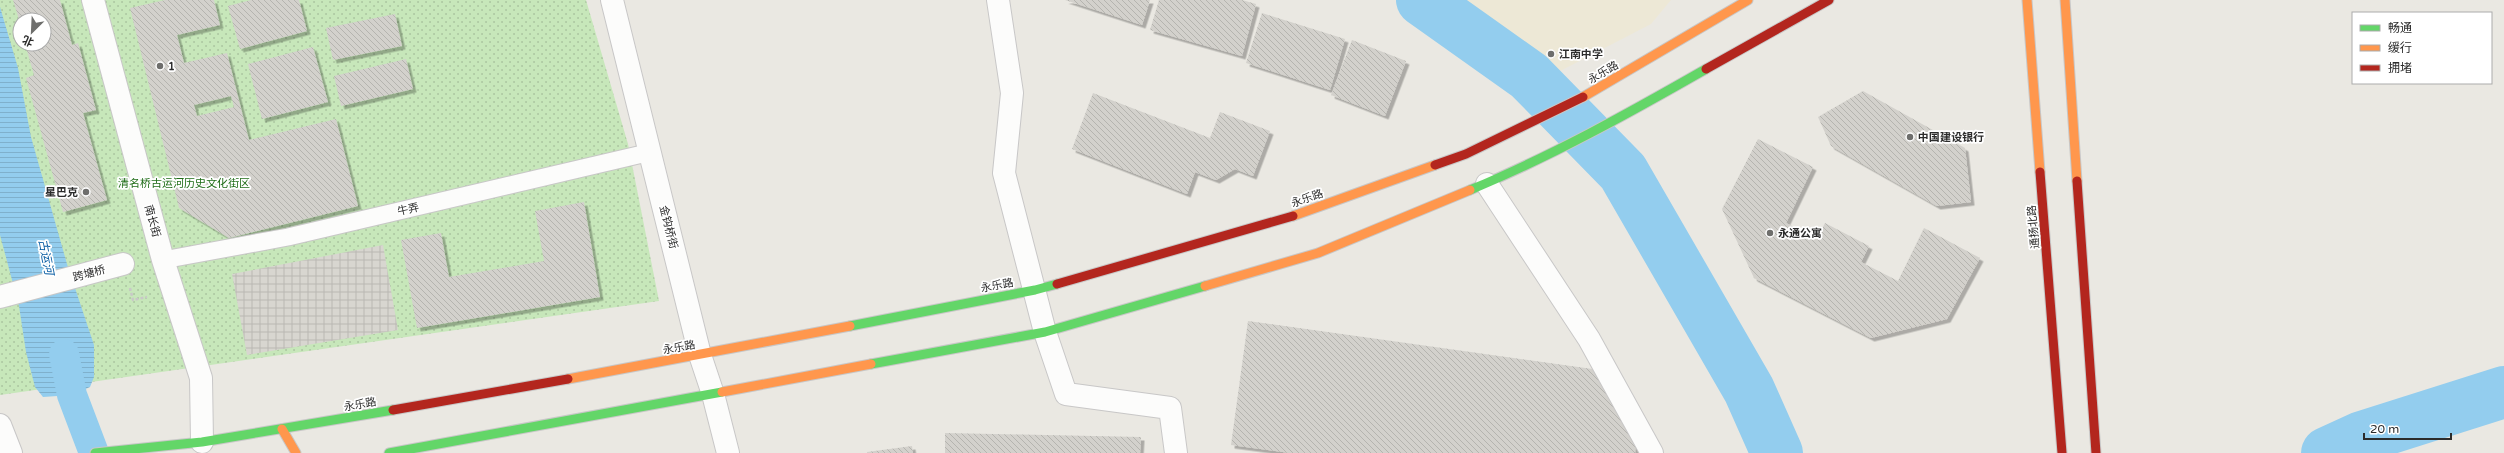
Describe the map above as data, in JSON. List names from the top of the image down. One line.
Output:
{"streets":{"main road":["永乐路","通扬北路"],"street":["南长街","金钩桥街","跨塘桥"],"lane":["牛弄"]},"crossings":[["永乐路","南长街"],["永乐路","金钩桥街"],["牛弄","南长街"],["牛弄","金钩桥街"]],"water":["古运河"],"parks":["清名桥古运河历史文化街区"],"places":["江南中学","1","中国建设银行","星巴克","永通公寓"],"legend":["畅通","缓行","拥堵"],"scale_bar":"20 m","north":"bottom left"}
